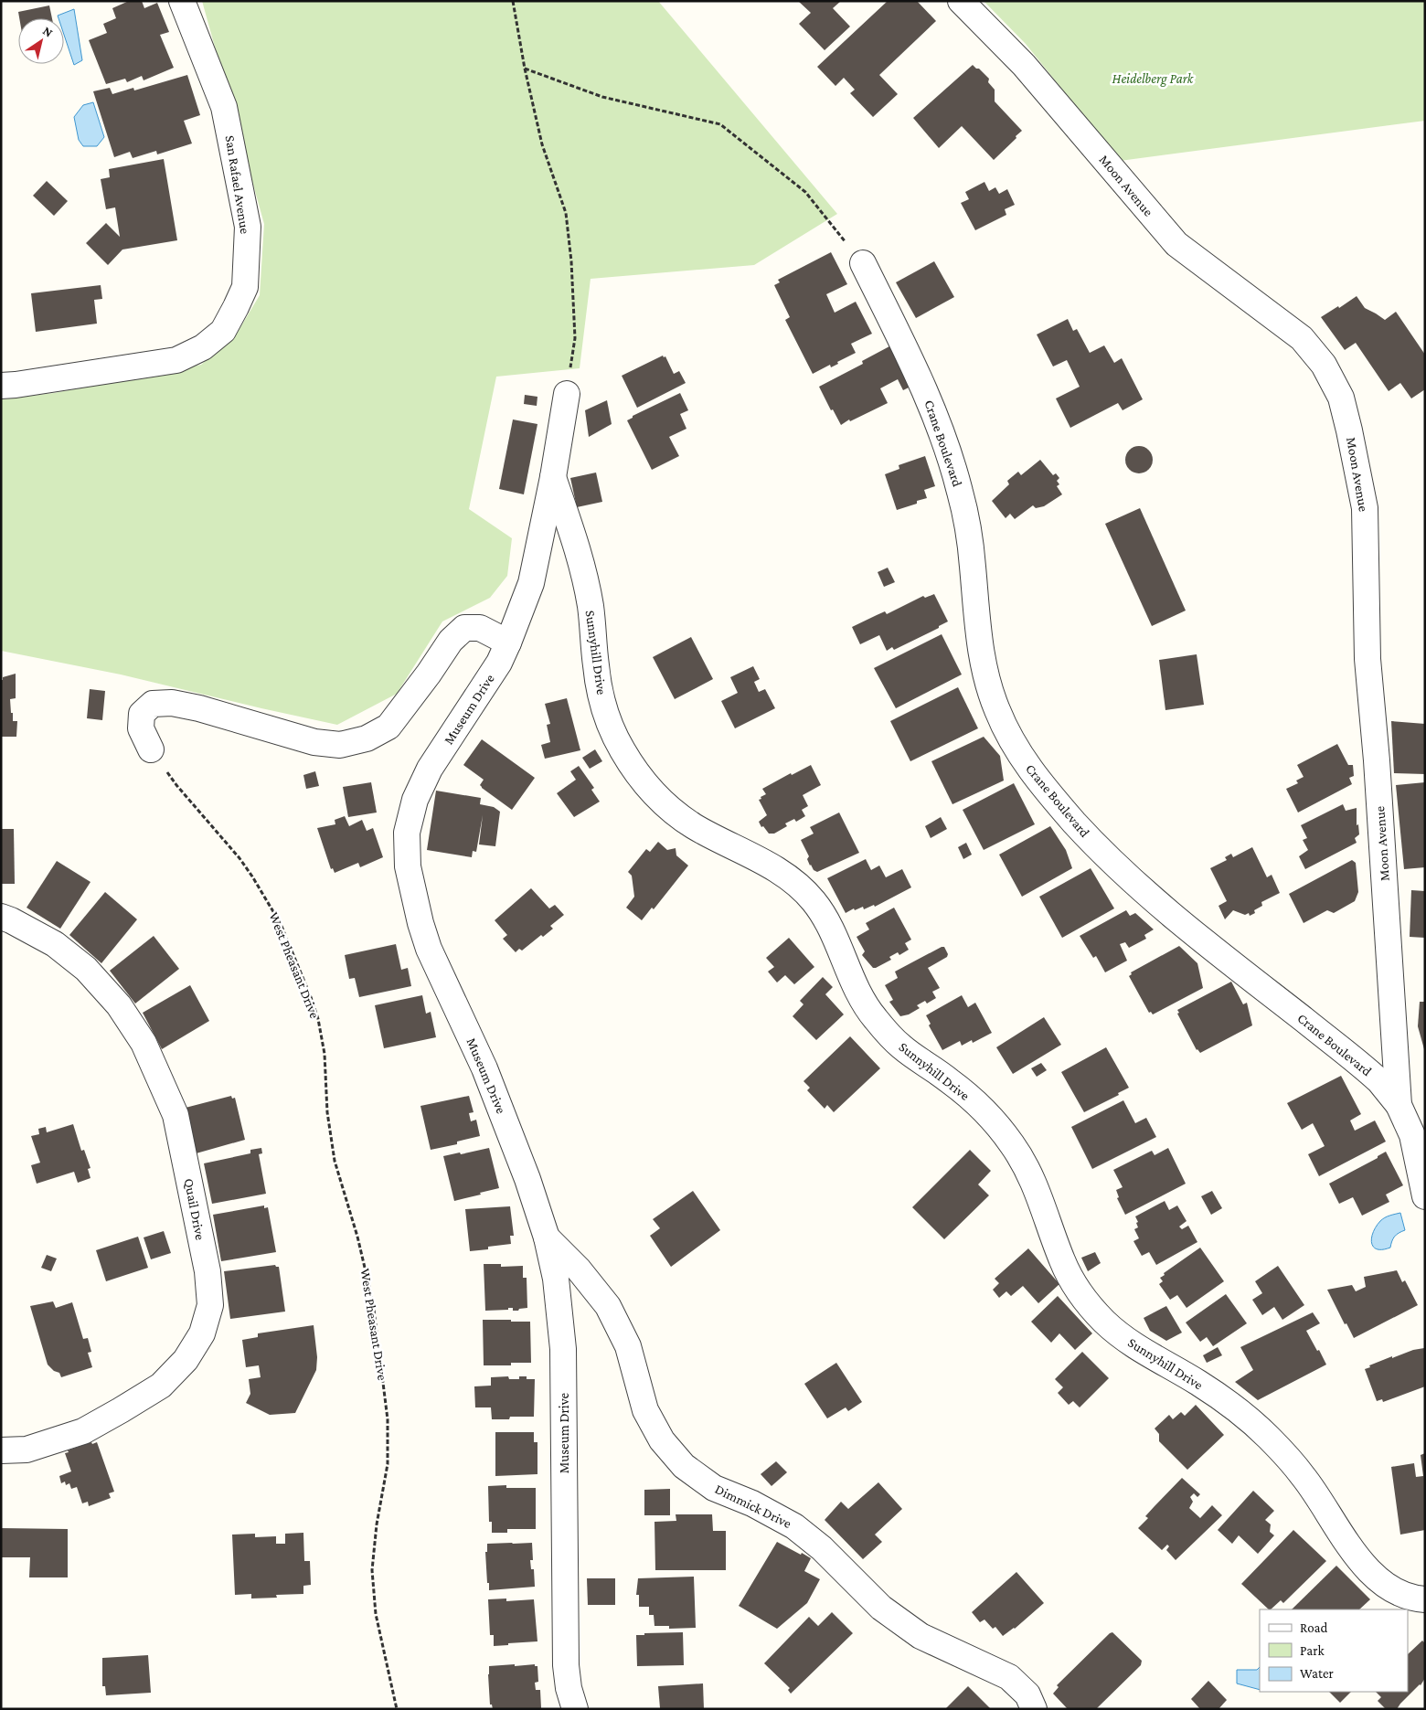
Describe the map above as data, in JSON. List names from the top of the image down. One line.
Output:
{"streets":{"street":["San Rafael Avenue","Moon Avenue","Crane Boulevard","Sunnyhill Drive","Museum Drive","Quail Drive","Dimmick Drive"],"path":["West Pheasant Drive"]},"crossings":[["Moon Avenue","Crane Boulevard"],["Sunnyhill Drive","Museum Drive"],["Museum Drive","Dimmick Drive"]],"parks":["Heidelberg Park"],"legend":["Road","Park","Water"],"north":"top right"}
